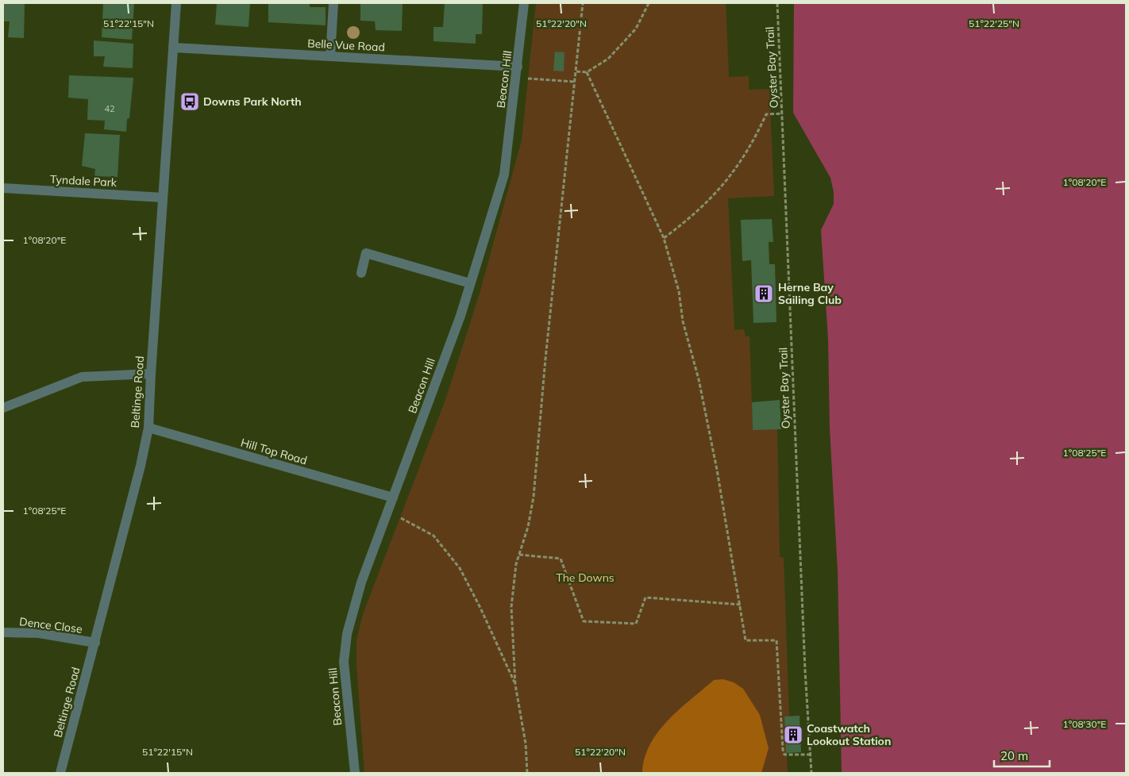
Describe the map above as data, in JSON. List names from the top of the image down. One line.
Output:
{"streets":{"street":["Belle Vue Road","Beacon Hill","Tyndale Park","Beltinge Road","Hill Top Road","Dence Close"],"path":["Oyster Bay Trail"]},"crossings":[["Belle Vue Road","Beacon Hill"],["Belle Vue Road","Beltinge Road"],["Beacon Hill","Hill Top Road"],["Tyndale Park","Beltinge Road"],["Beltinge Road","Hill Top Road"],["Beltinge Road","Dence Close"]],"parks":["The Downs"],"places":{"bus stop":["Downs Park North"],"building":["Herne Bay Sailing Club","Coastwatch Lookout Station"]},"house_numbers":["42"],"scale_bar":"20 m","coordinates":["51°22'15\"N","51°22'20\"N","51°22'25\"N","1°08'20\"E","1°08'25\"E","1°08'30\"E"]}
